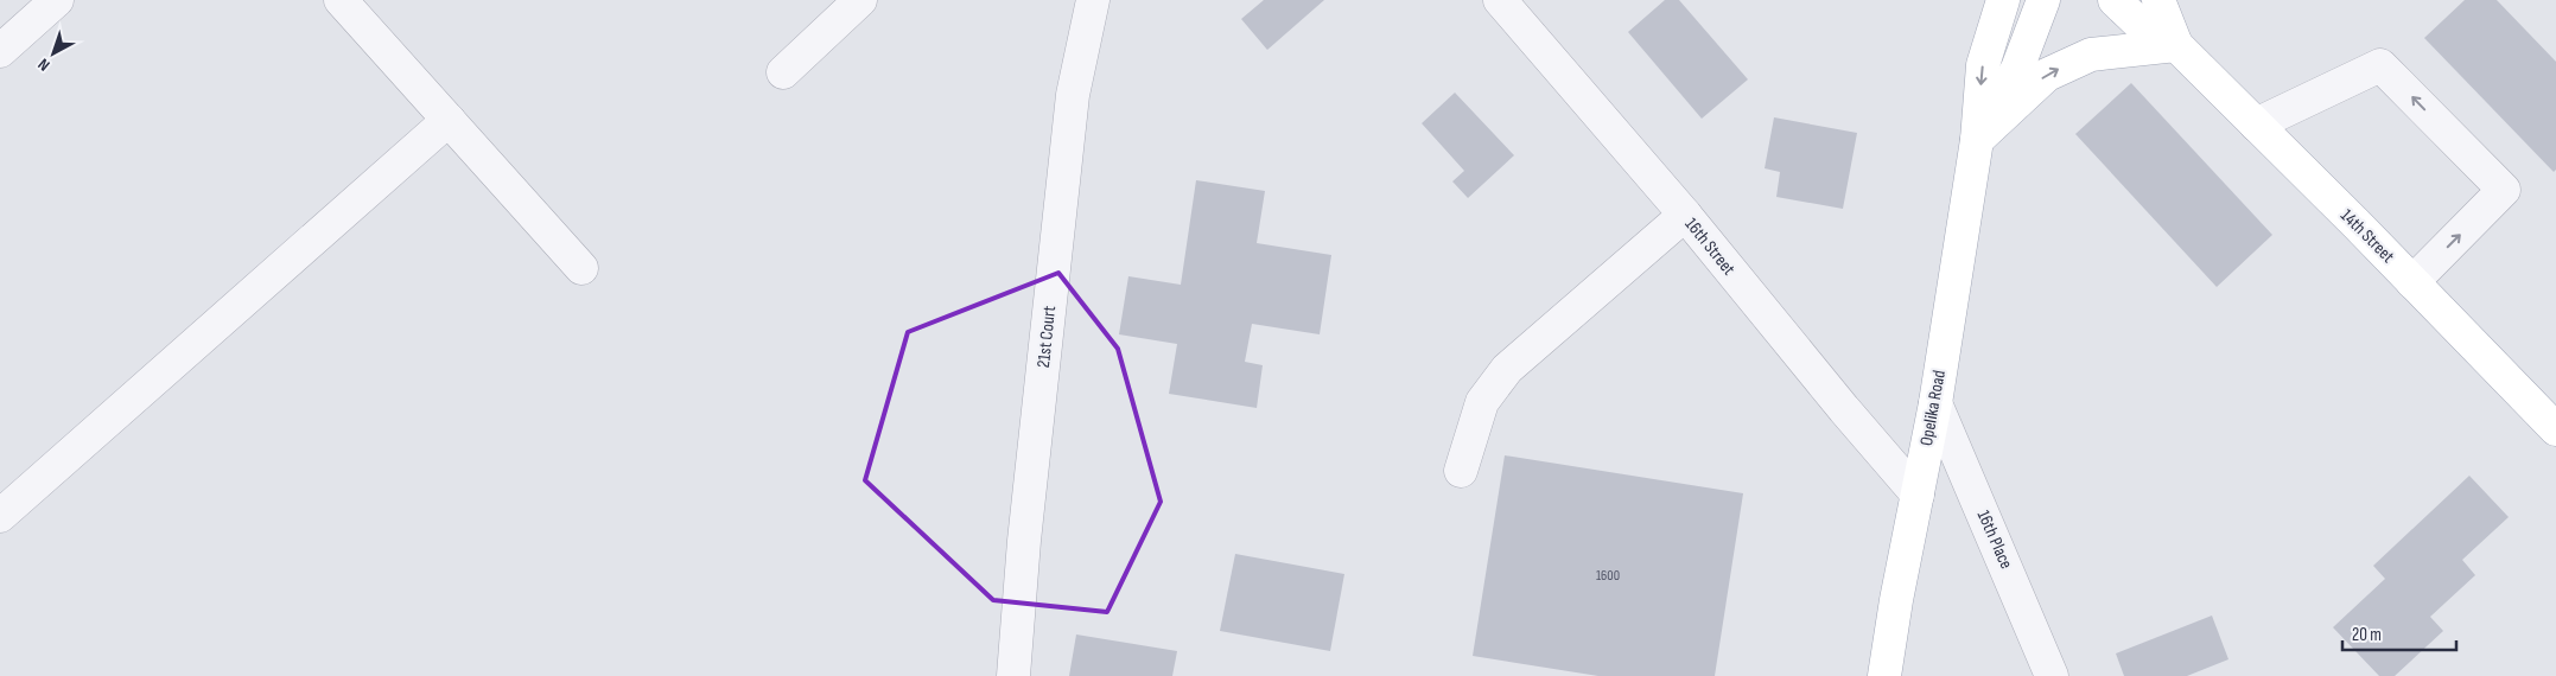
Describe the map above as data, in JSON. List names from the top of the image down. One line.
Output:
{"streets":{"main road":["14th Street","Opelika Road"],"street":["16th Street","21st Court","16th Place"]},"crossings":[["16th Street","Opelika Road"],["Opelika Road","16th Place"]],"house_numbers":["1600"],"scale_bar":"20 m","north":"bottom left"}
